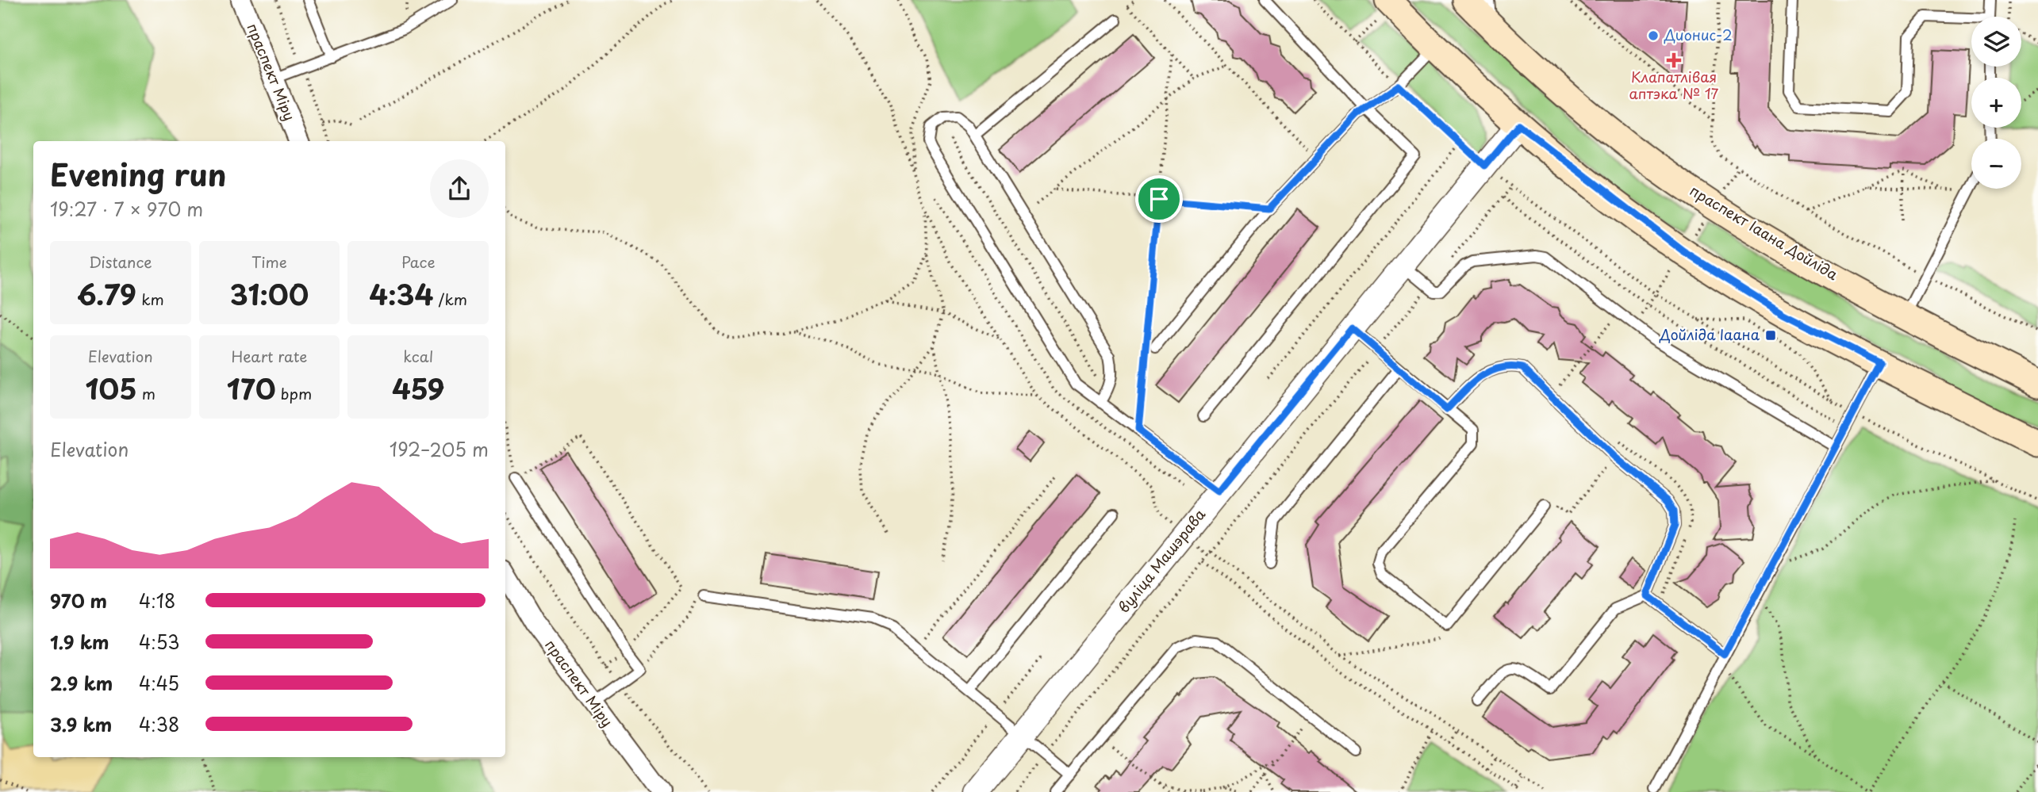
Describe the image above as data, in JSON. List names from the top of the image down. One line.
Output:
{"streets":{"main road":["праспект Іаана Дойліда"],"street":["праспект Міру","вуліца Машэрава"]},"places":{"other":["Дионис-2"],"health":["Клапатлівая аптэка № 17"],"transit":["Дойліда Іаана"]},"page":{"map_buttons":["+","−"],"heading":["Evening run","19:27 · 7 × 970 m"],"stats":[["Distance","6.79 km"],["Time","31:00"],["Pace","4:34 /km"],["Elevation","105 m"],["Heart rate","170 bpm"],["kcal","459"]],"chart":["Elevation","192–205 m"],"list":[{"name":"970 m","note":"4:18"},{"name":"1.9 km","note":"4:53"},{"name":"2.9 km","note":"4:45"},{"name":"3.9 km","note":"4:38"}]}}
